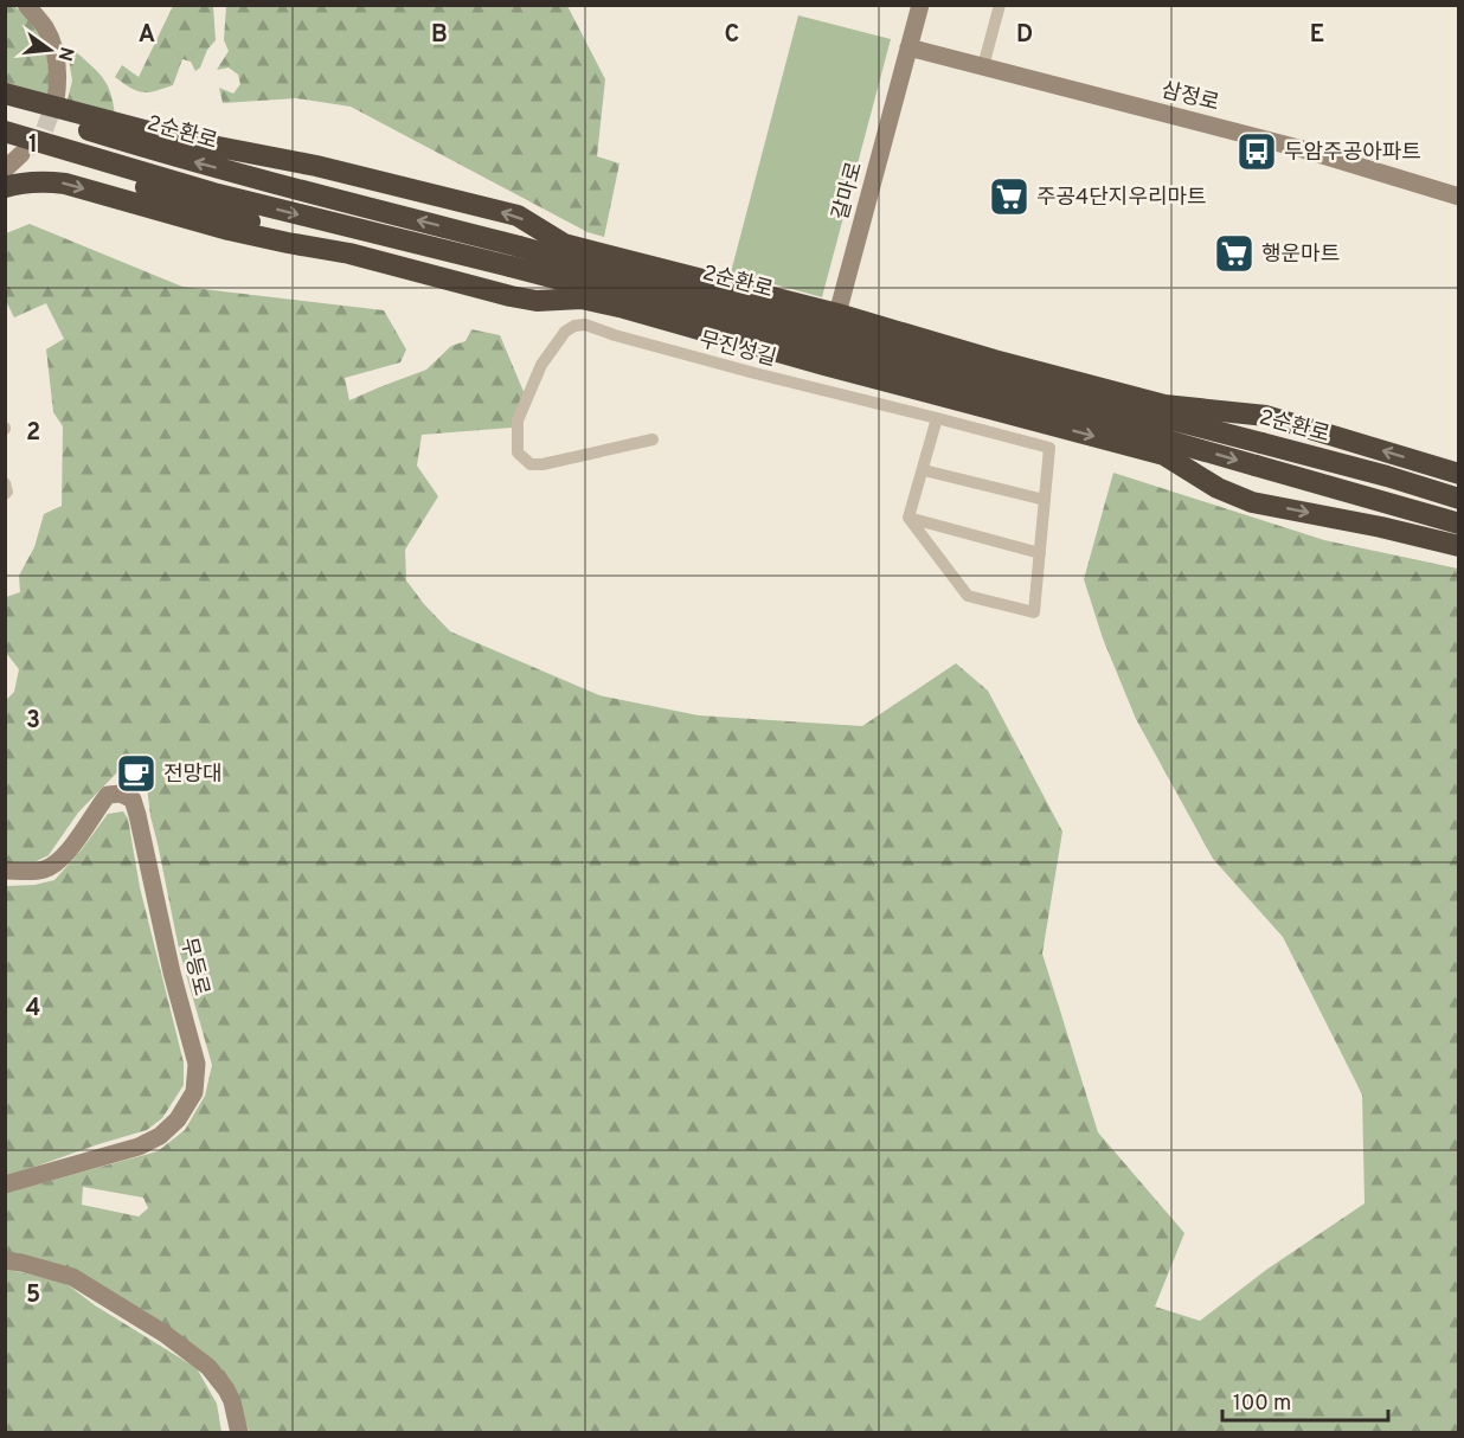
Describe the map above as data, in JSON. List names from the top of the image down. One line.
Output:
{"streets":{"highway":["2순환로"],"street":["삼정로","갈마로","무진성길","무등로"]},"crossings":[["삼정로","갈마로"],["갈마로","무진성길"]],"places":{"bus stop":["두암주공아파트"],"supermarket":["주공4단지우리마트","행운마트"],"cafe":["전망대"]},"scale_bar":"100 m","north":"right","grid":{"columns":["A","B","C","D","E"],"rows":["1","2","3","4","5"]}}
